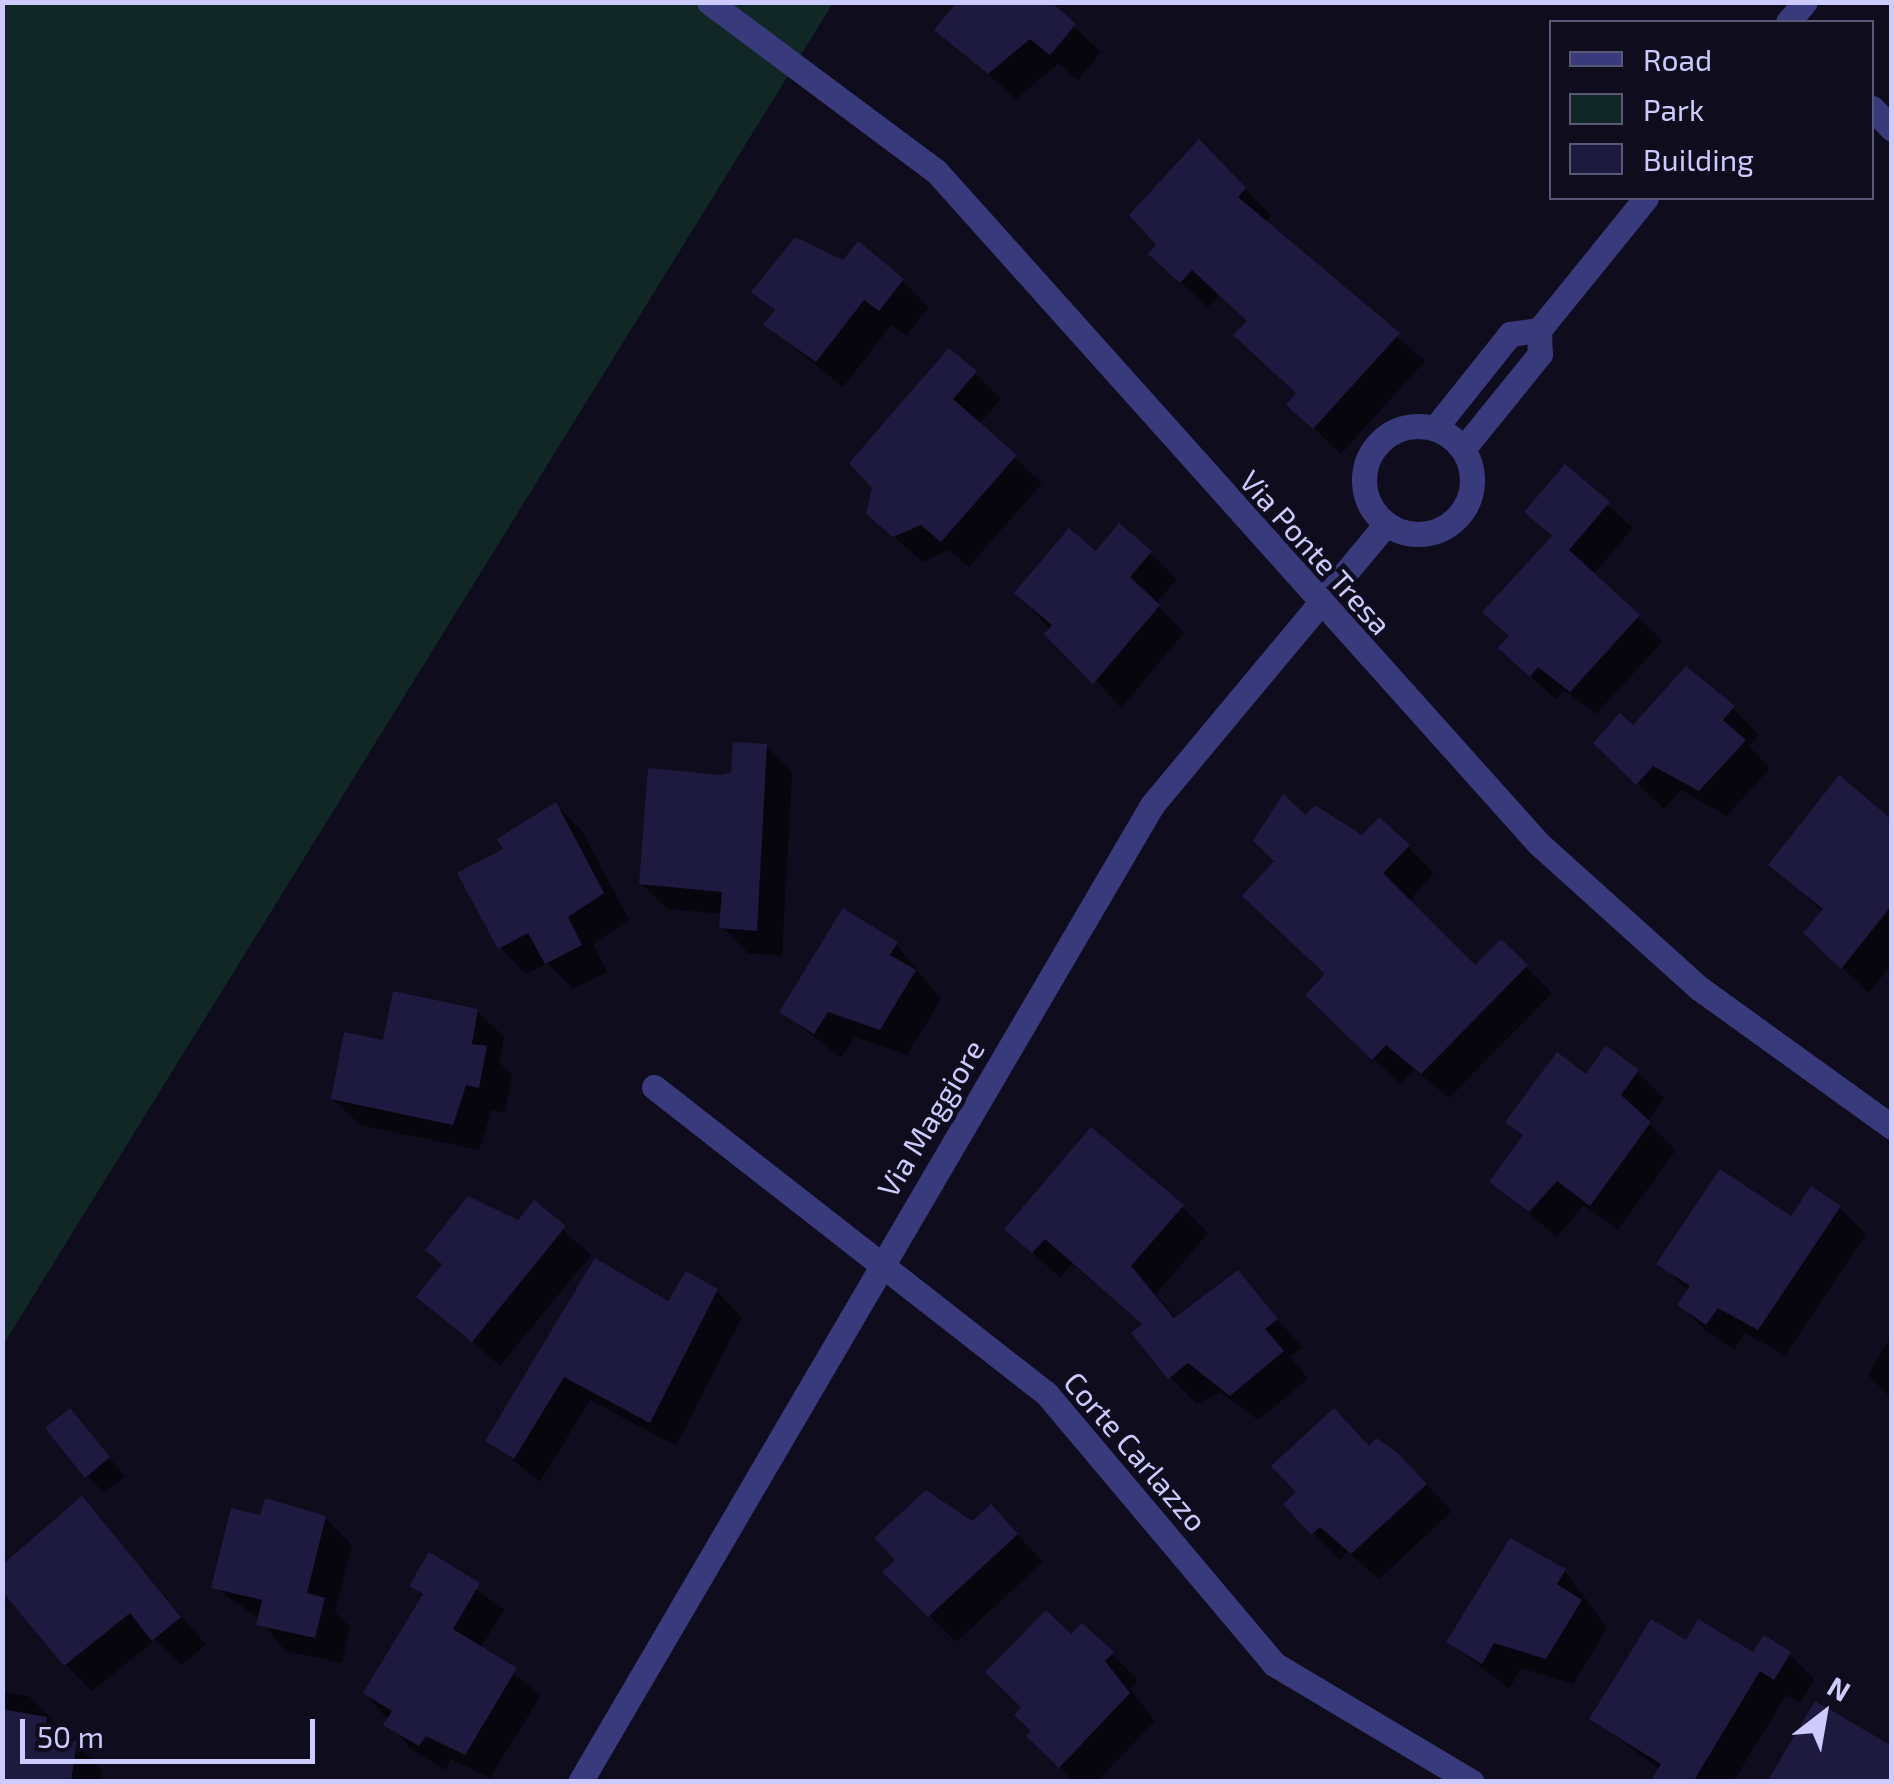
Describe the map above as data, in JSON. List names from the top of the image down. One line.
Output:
{"streets":{"street":["Via Ponte Tresa","Via Maggiore","Corte Carlazzo"]},"crossings":[["Via Ponte Tresa","Via Maggiore"],["Via Maggiore","Corte Carlazzo"]],"legend":["Road","Park","Building"],"scale_bar":"50 m","north":"top right"}
